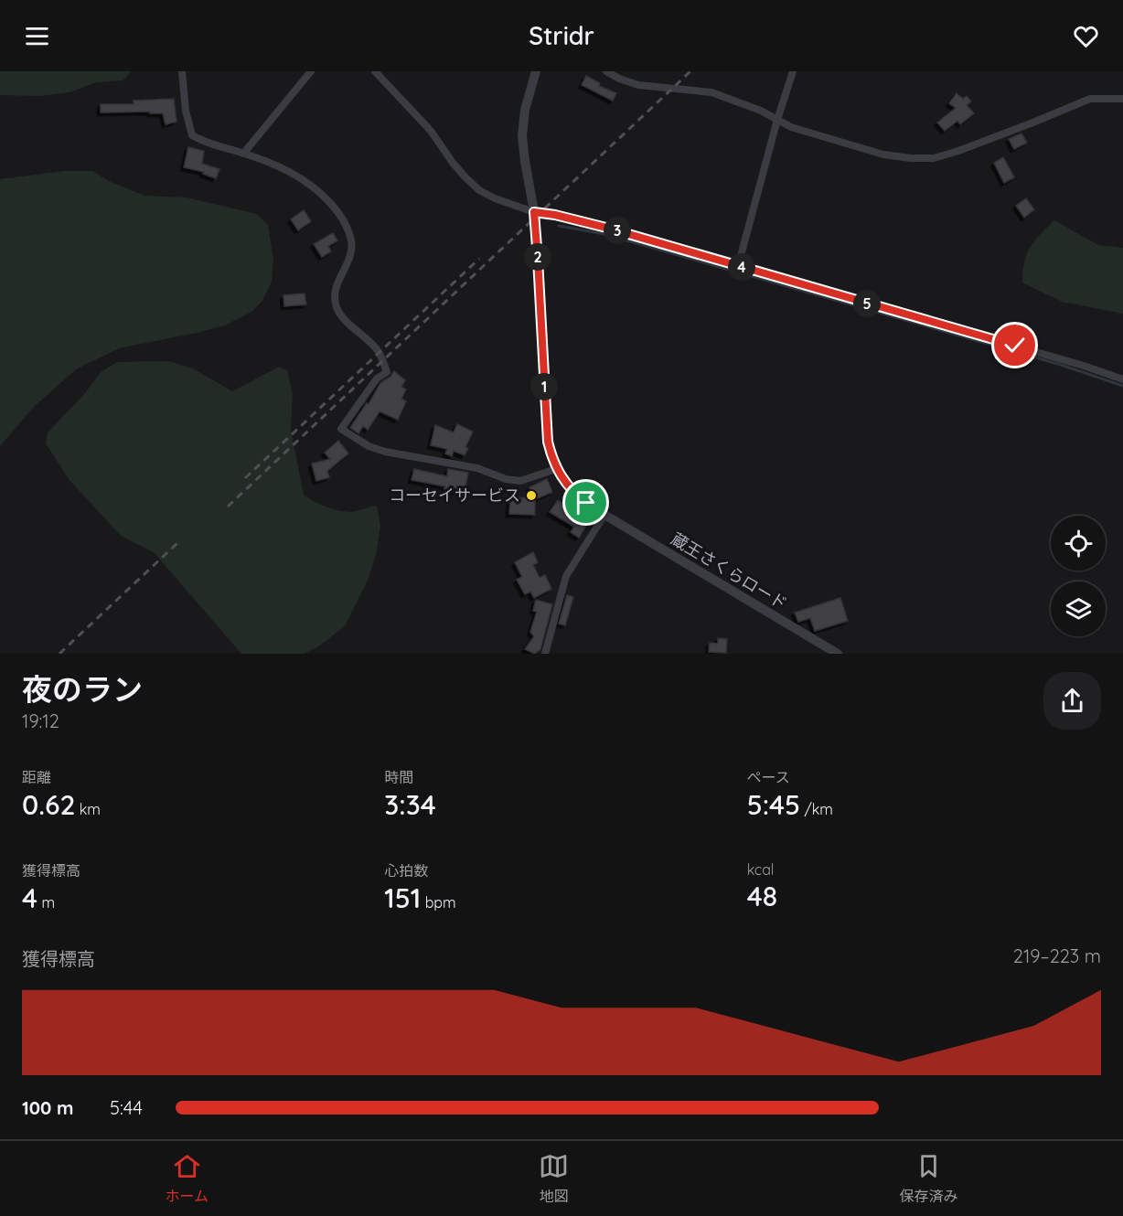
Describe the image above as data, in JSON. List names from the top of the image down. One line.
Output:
{"streets":{"street":["蔵王さくらロード"]},"places":["コーセイサービス"],"page":{"header":"Stridr","pins":["3","2","4","5","1"],"heading":["夜のラン","19:12"],"stats":[["距離","0.62 km"],["時間","3:34"],["ペース","5:45 /km"],["獲得標高","4 m"],["心拍数","151 bpm"],["kcal","48"]],"chart":["獲得標高","219–223 m"],"list":[{"name":"100 m","note":"5:44"}],"tabs":["ホーム","地図","保存済み"]}}
